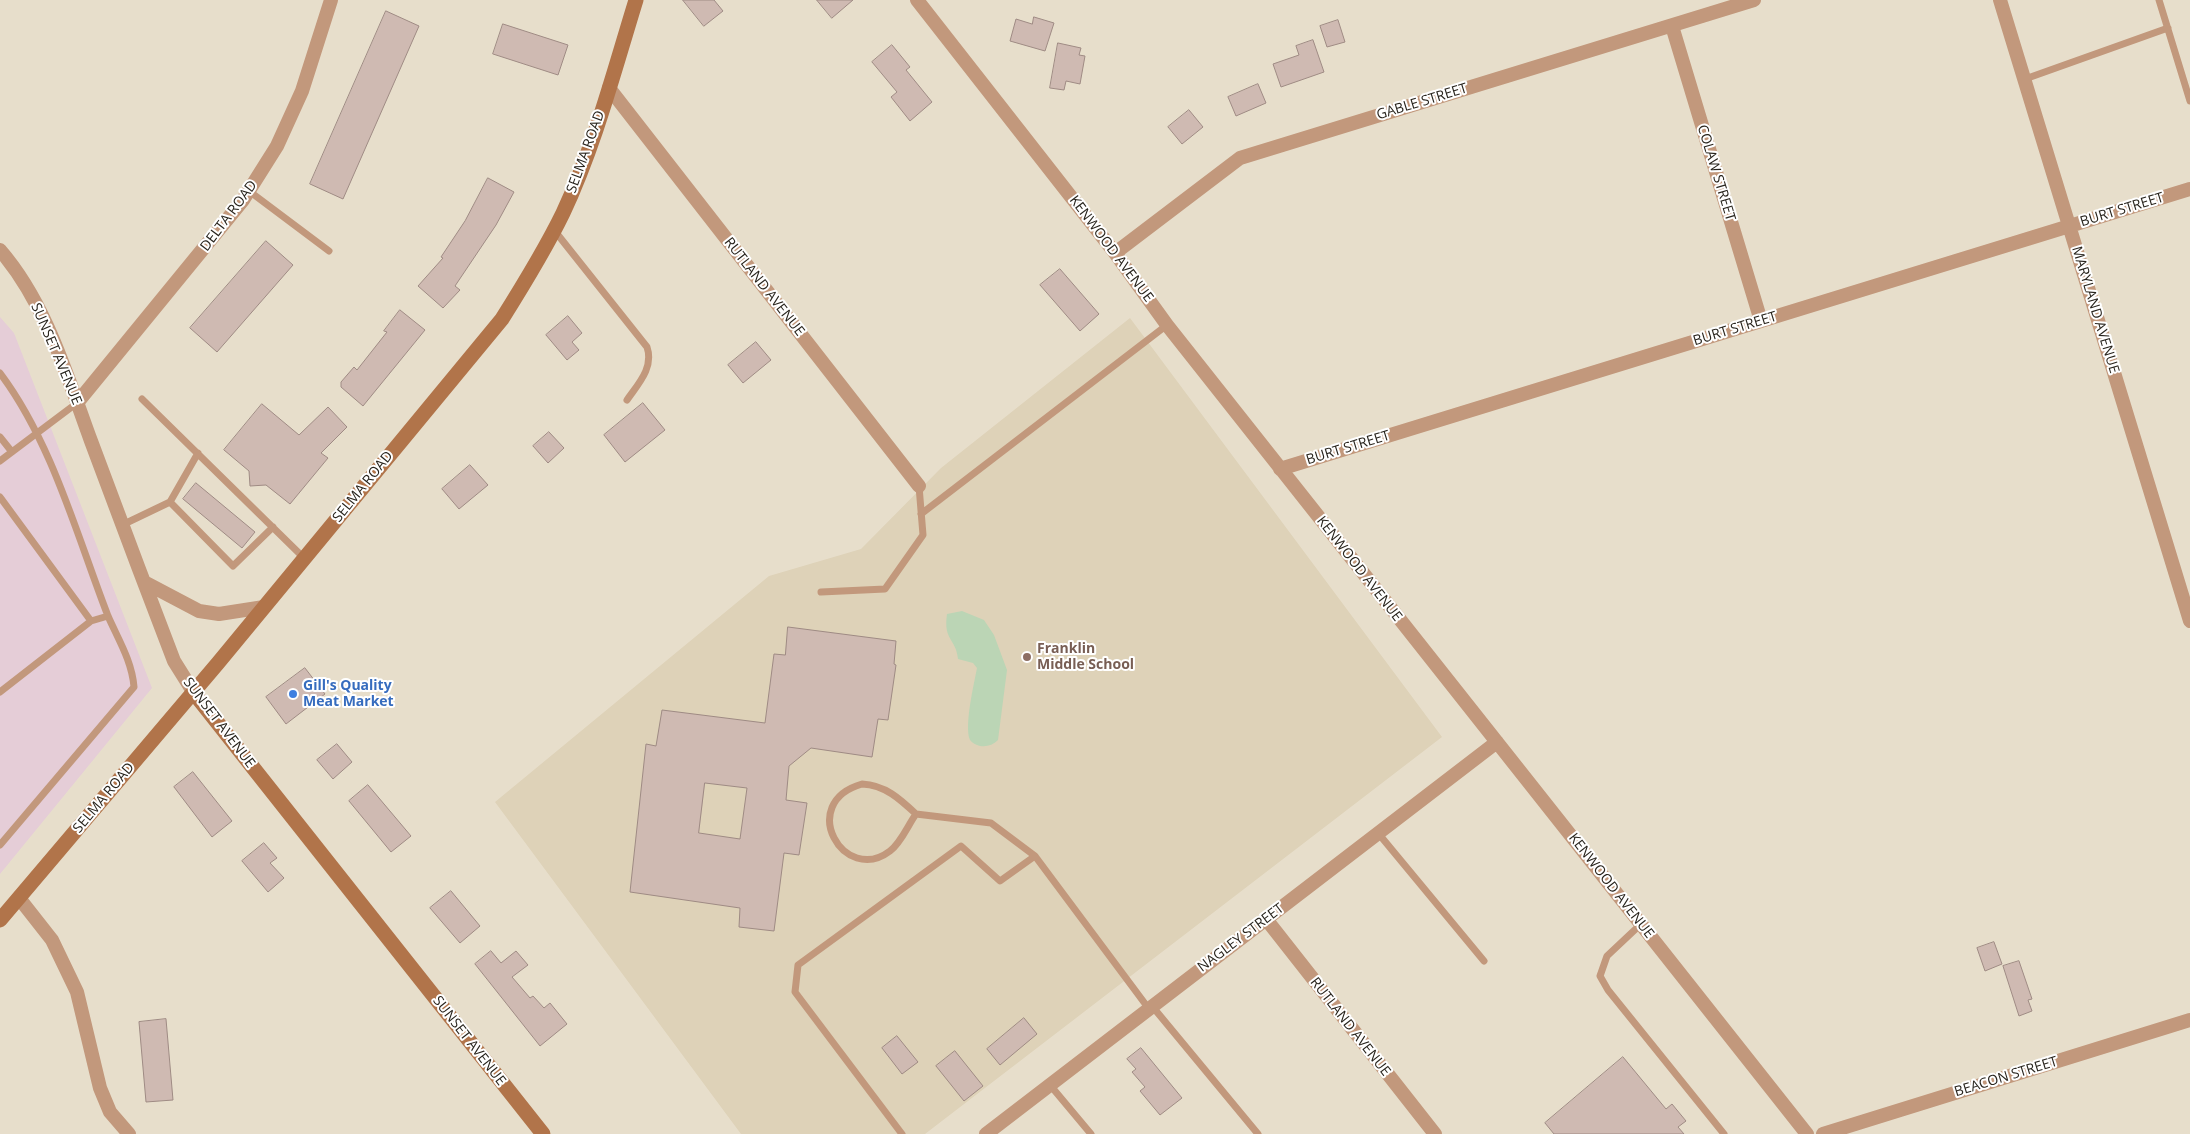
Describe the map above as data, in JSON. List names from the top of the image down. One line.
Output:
{"streets":{"street":["GABLE STREET","SELMA ROAD","COLAW STREET","BURT STREET","DELTA ROAD","KENWOOD AVENUE","RUTLAND AVENUE","MARYLAND AVENUE","SUNSET AVENUE","NAGLEY STREET","BEACON STREET"]},"crossings":[["GABLE STREET","COLAW STREET"],["GABLE STREET","KENWOOD AVENUE"],["SELMA ROAD","RUTLAND AVENUE"],["SELMA ROAD","SUNSET AVENUE"],["COLAW STREET","BURT STREET"],["BURT STREET","KENWOOD AVENUE"],["BURT STREET","MARYLAND AVENUE"],["DELTA ROAD","SUNSET AVENUE"],["KENWOOD AVENUE","NAGLEY STREET"],["RUTLAND AVENUE","NAGLEY STREET"]],"places":["Franklin Middle School","Gill's Quality Meat Market"]}
